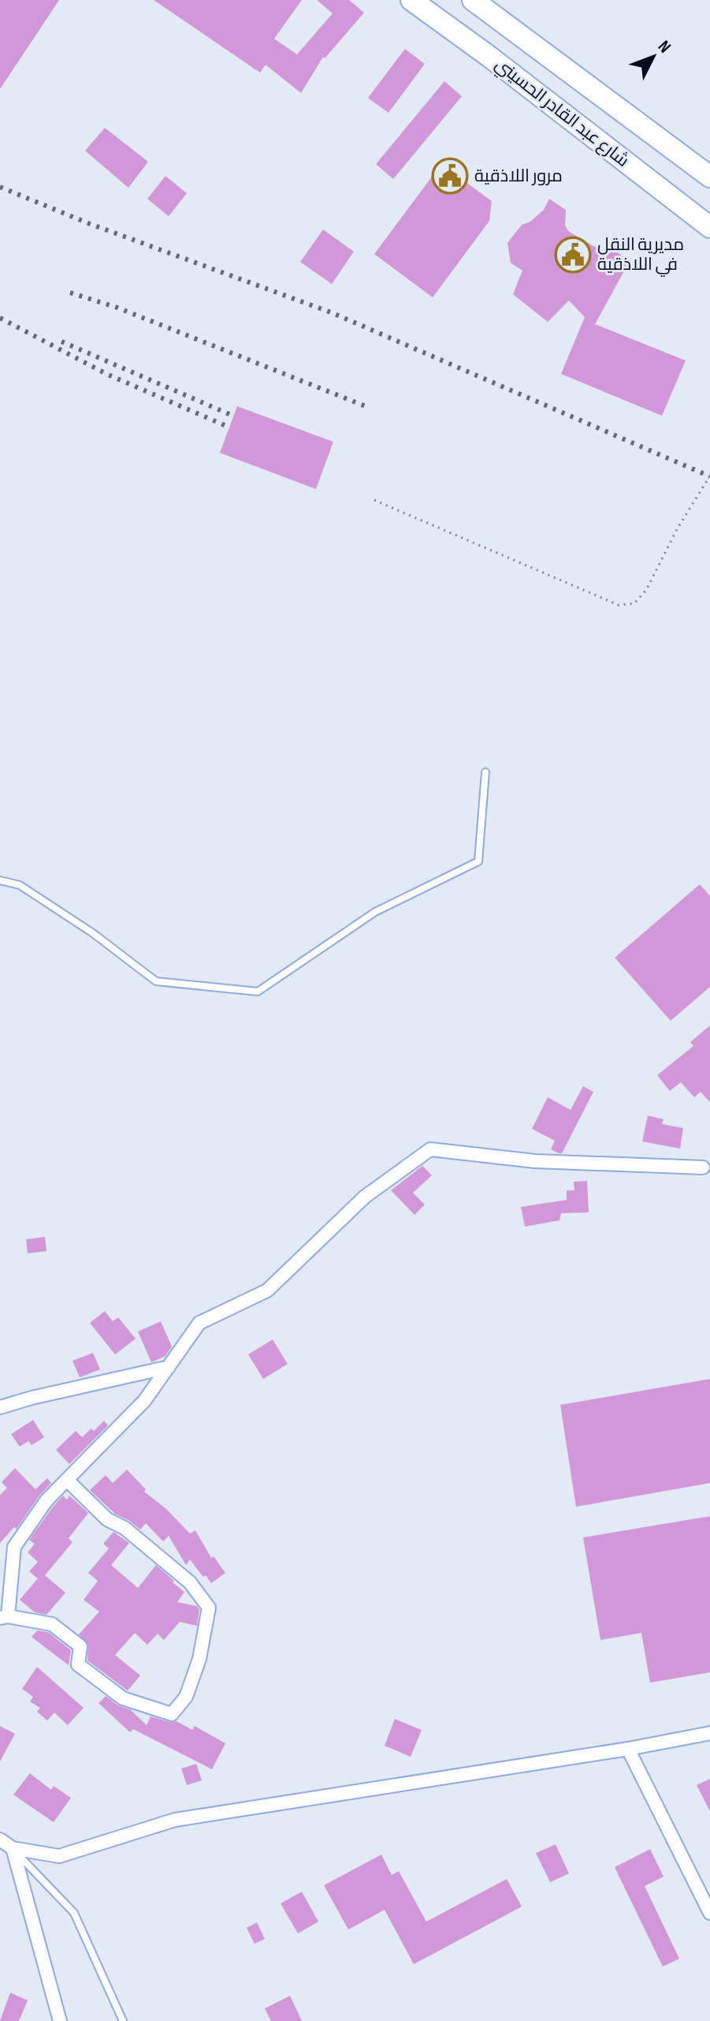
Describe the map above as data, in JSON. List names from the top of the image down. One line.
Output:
{"streets":{"main road":["شارع عبد القادر الحسيني"]},"places":{"public building":["مرور اللاذقية","مديرية النقل في اللاذقية"]},"north":"top right"}
